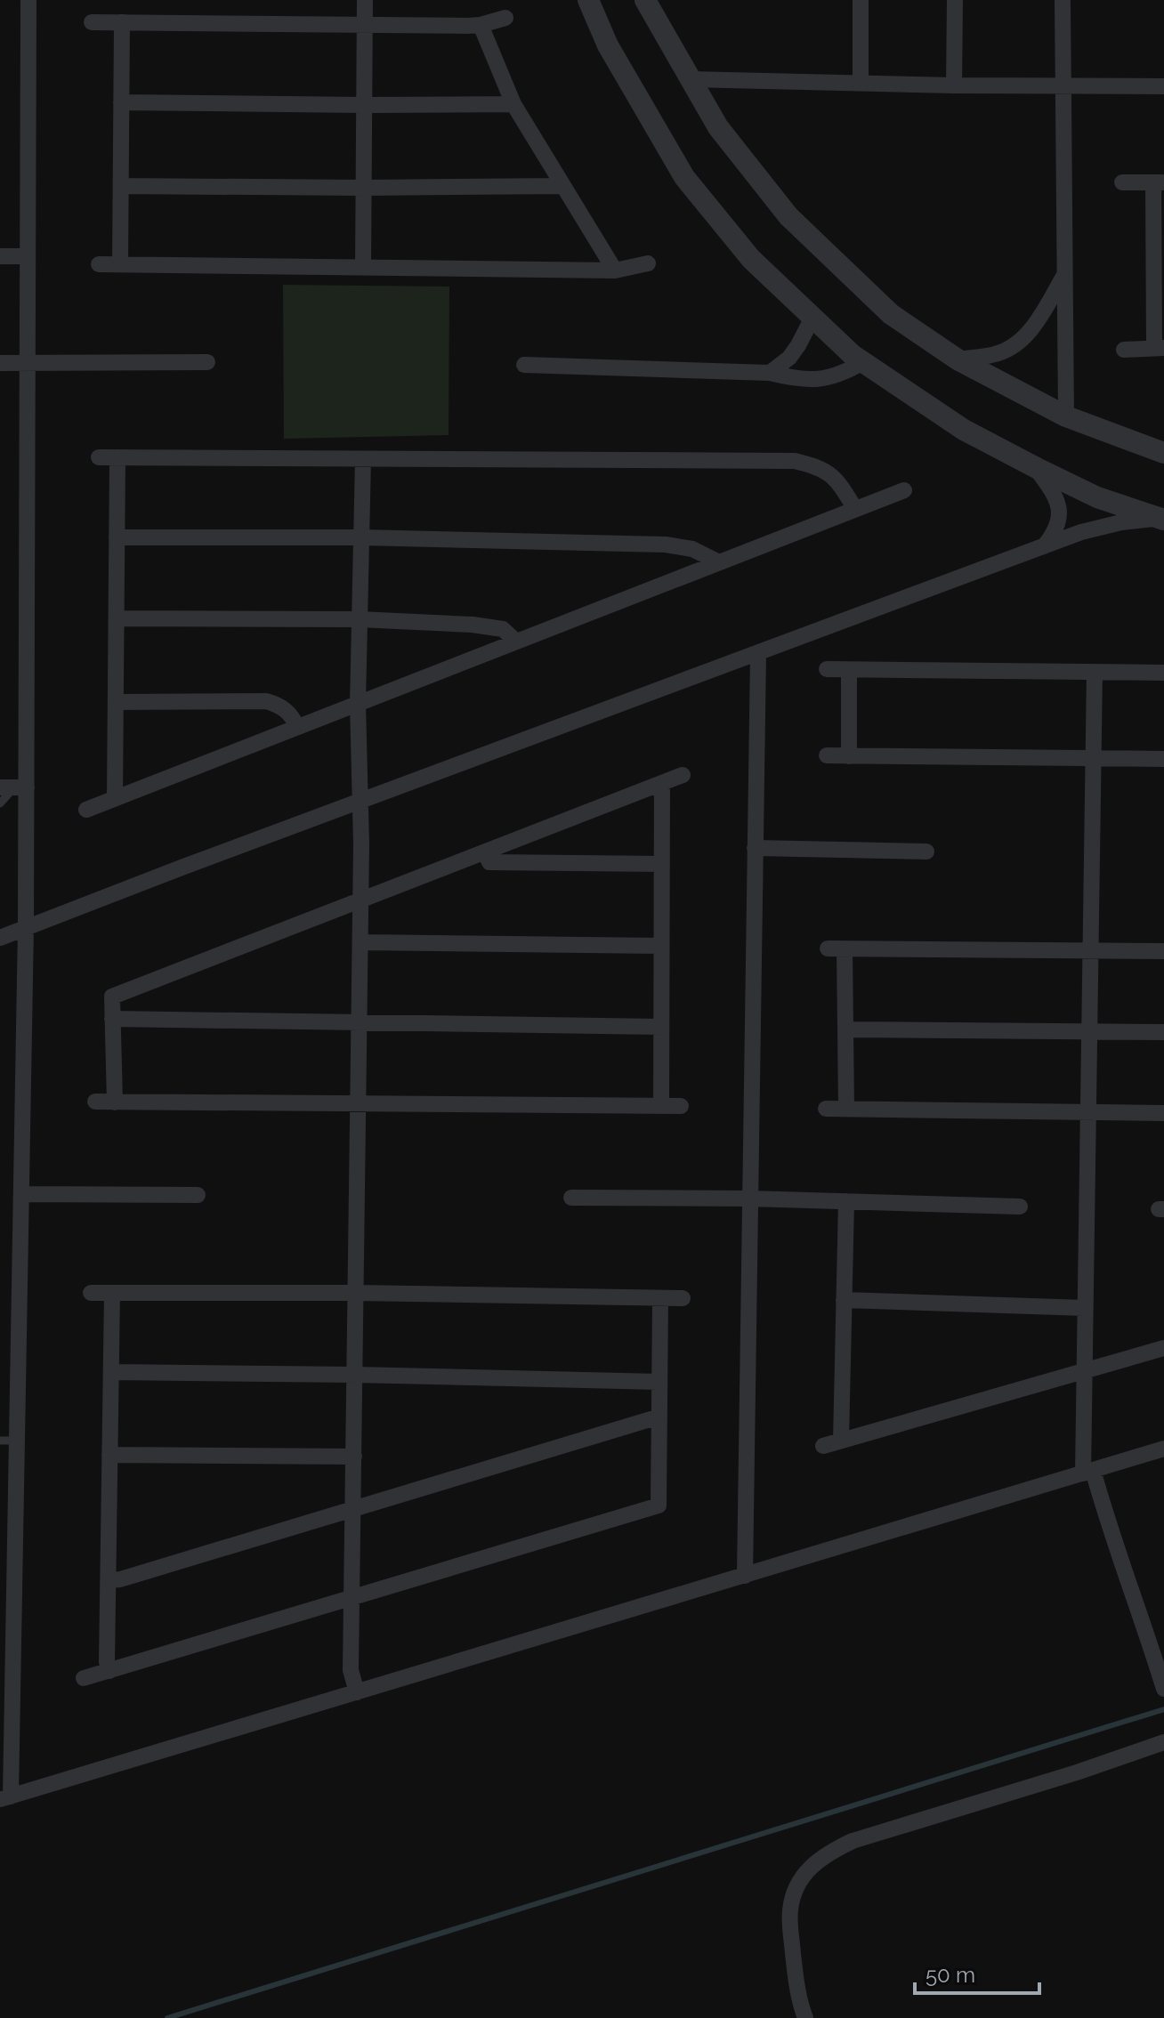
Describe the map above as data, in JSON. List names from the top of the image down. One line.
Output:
{"scale_bar":"50 m"}
